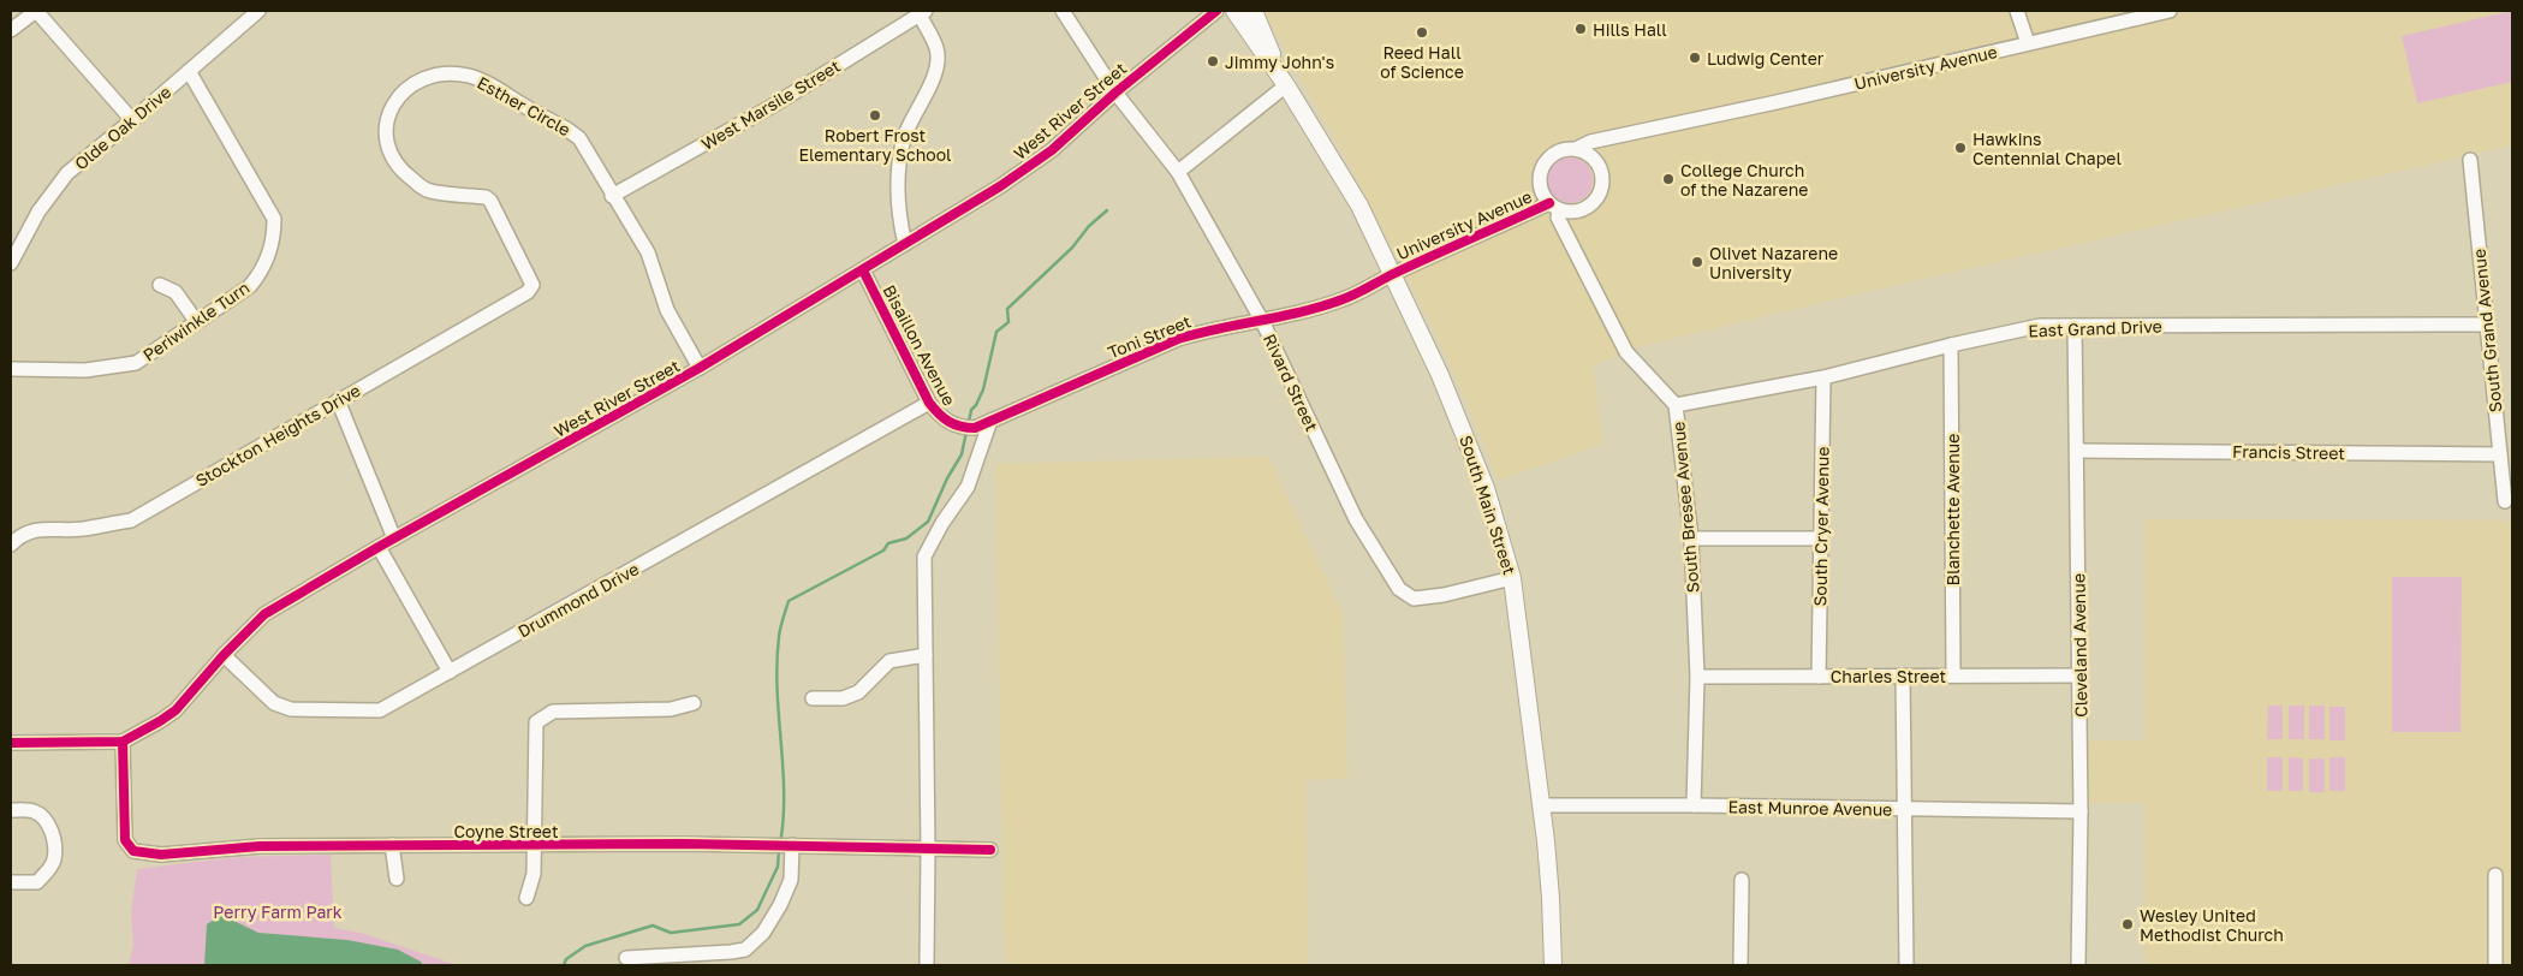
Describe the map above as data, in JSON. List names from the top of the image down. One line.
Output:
{"streets":{"main road":["South Main Street"],"street":["University Avenue","West Marsile Street","Esther Circle","West River Street","Olde Oak Drive","Periwinkle Turn","East Grand Drive","South Grand Avenue","Toni Street","Bisaillon Avenue","Rivard Street","Stockton Heights Drive","Francis Street","South Bresee Avenue","Blanchette Avenue","South Cryer Avenue","Drummond Drive","Cleveland Avenue","Charles Street","East Munroe Avenue","Coyne Street"]},"crossings":[["University Avenue","Toni Street"],["University Avenue","South Main Street"],["University Avenue","South Bresee Avenue"],["West Marsile Street","Esther Circle"],["Esther Circle","Stockton Heights Drive"],["West River Street","Bisaillon Avenue"],["West River Street","Rivard Street"],["West River Street","Drummond Drive"],["West River Street","Coyne Street"],["Olde Oak Drive","Periwinkle Turn"],["East Grand Drive","South Grand Avenue"],["East Grand Drive","South Bresee Avenue"],["East Grand Drive","Blanchette Avenue"],["East Grand Drive","South Cryer Avenue"],["East Grand Drive","Cleveland Avenue"],["South Grand Avenue","Francis Street"],["Toni Street","Bisaillon Avenue"],["Toni Street","Rivard Street"],["Toni Street","South Main Street"],["Bisaillon Avenue","Drummond Drive"],["Rivard Street","South Main Street"],["Francis Street","Cleveland Avenue"],["South Main Street","East Munroe Avenue"],["South Bresee Avenue","Charles Street"],["South Bresee Avenue","East Munroe Avenue"],["Blanchette Avenue","Charles Street"],["South Cryer Avenue","Charles Street"],["Cleveland Avenue","Charles Street"],["Cleveland Avenue","East Munroe Avenue"]],"parks":["Perry Farm Park"],"places":["Hills Hall","Reed Hall of Science","Ludwig Center","Jimmy John's","Robert Frost Elementary School","Hawkins Centennial Chapel","College Church of the Nazarene","Olivet Nazarene University","Wesley United Methodist Church"]}
